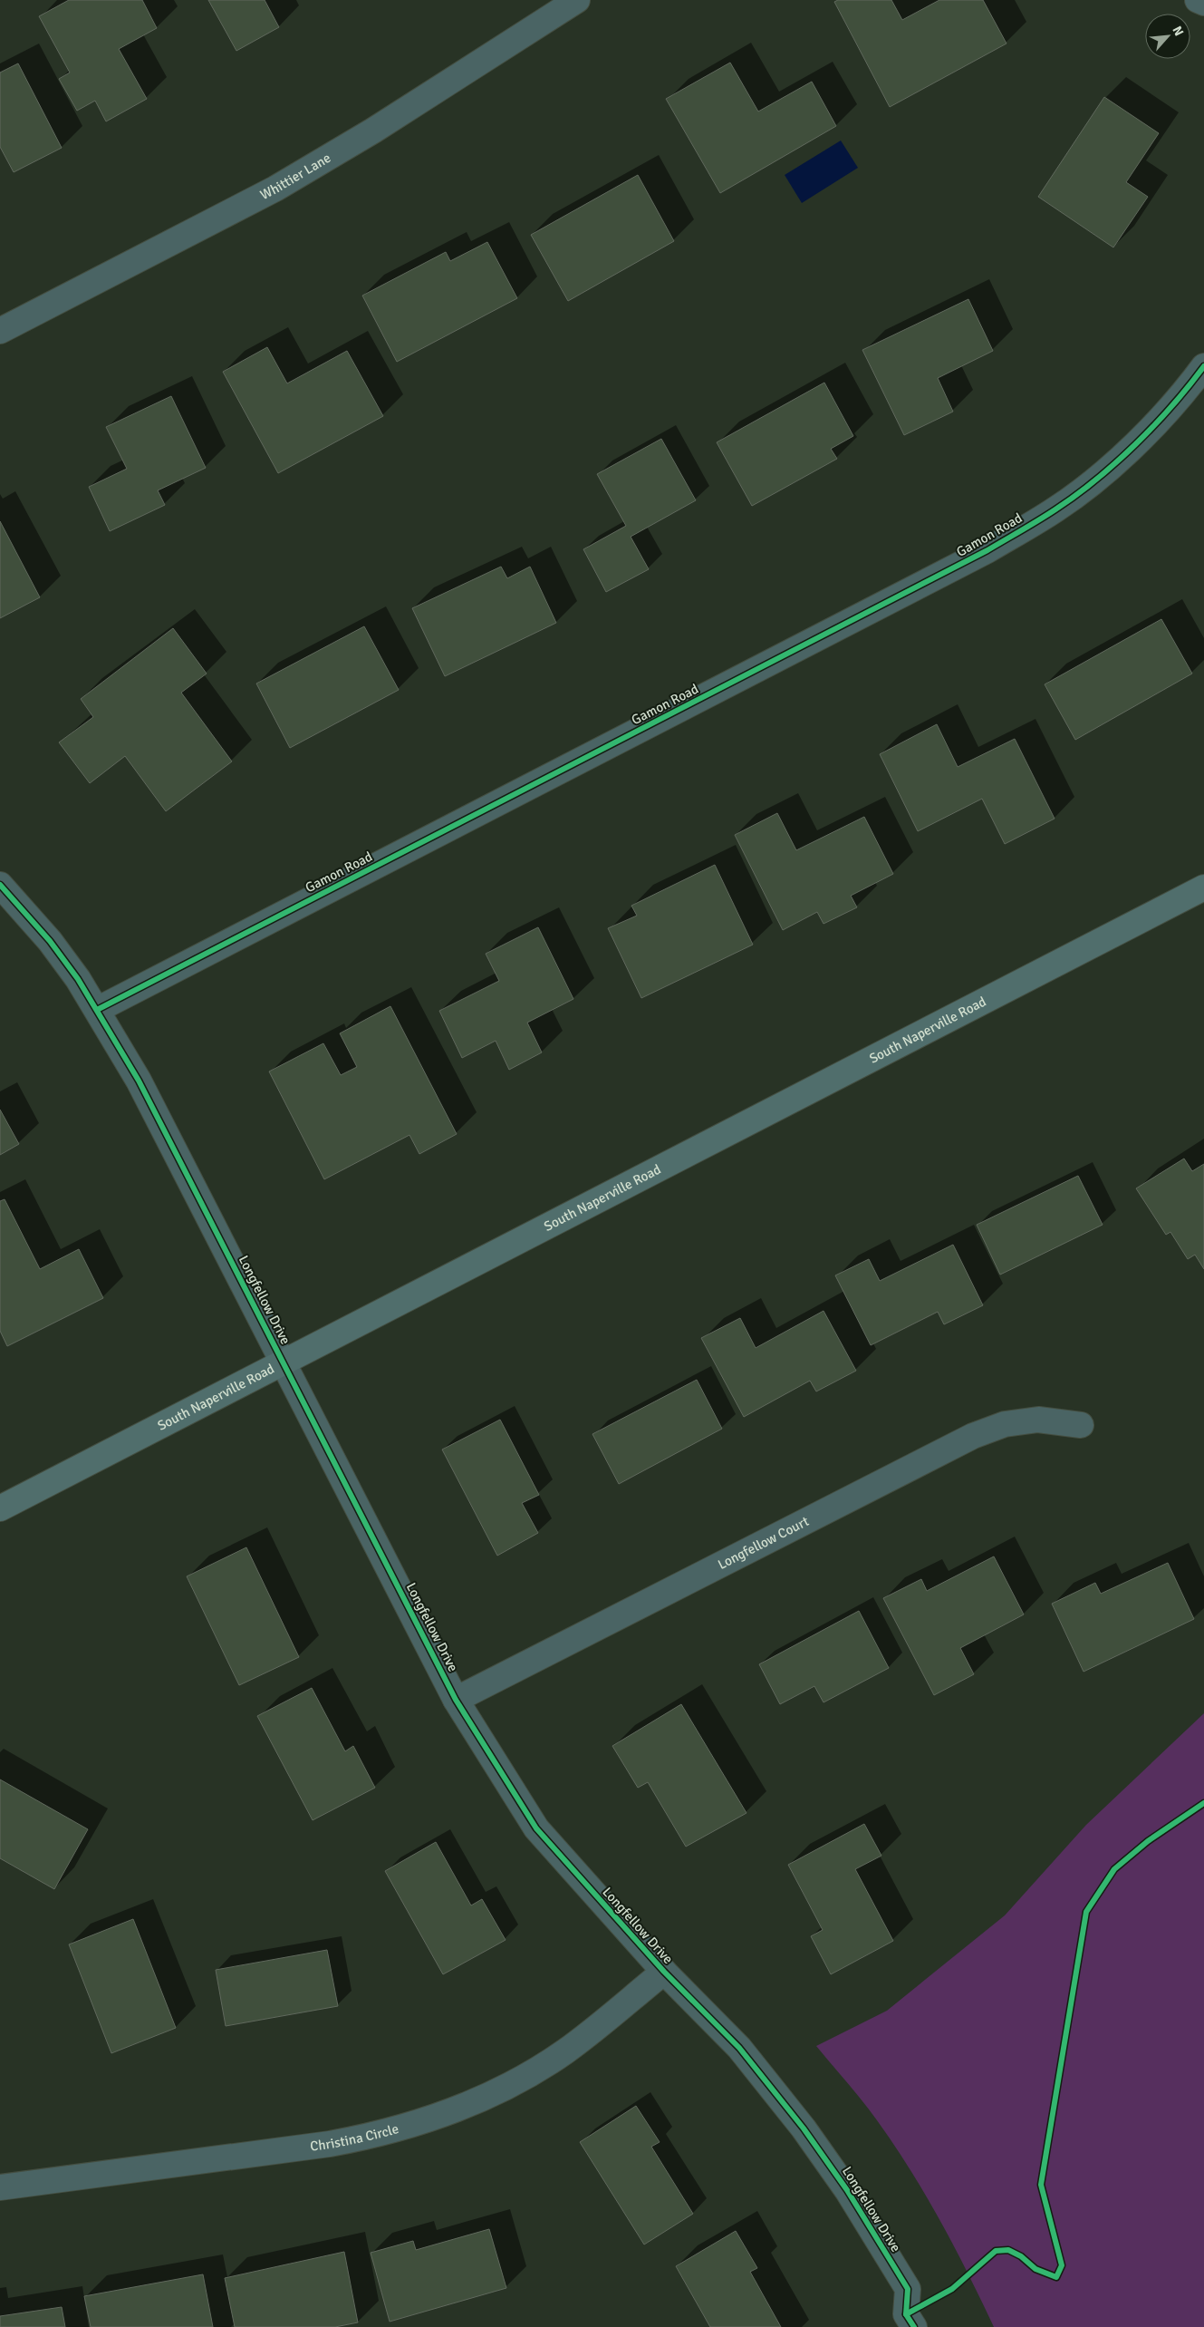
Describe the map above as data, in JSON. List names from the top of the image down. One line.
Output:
{"streets":{"main road":["South Naperville Road"],"street":["Whittier Lane","Gamon Road","Longfellow Drive","Longfellow Court","Christina Circle"]},"crossings":[["Gamon Road","Longfellow Drive"],["South Naperville Road","Longfellow Drive"],["Longfellow Drive","Longfellow Court"],["Longfellow Drive","Christina Circle"]],"north":"top right"}
